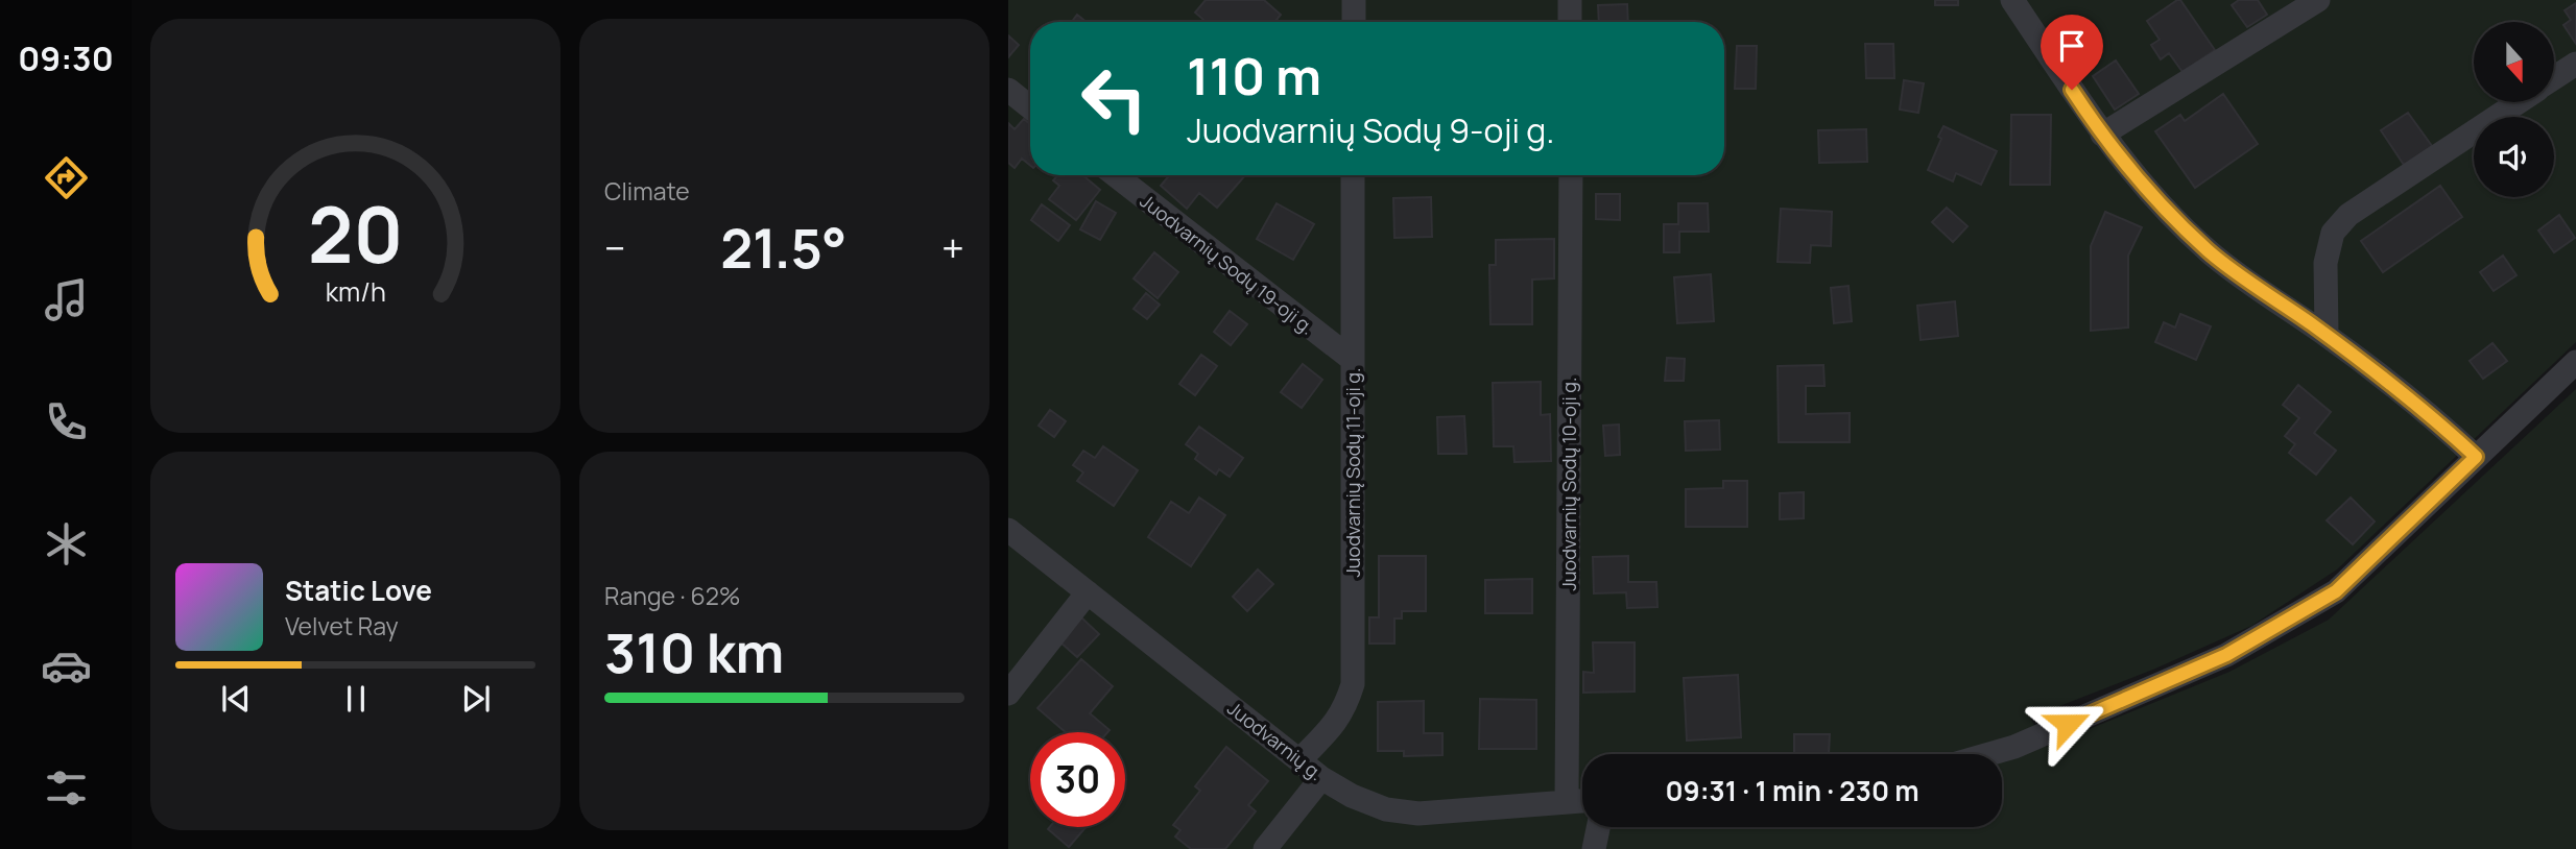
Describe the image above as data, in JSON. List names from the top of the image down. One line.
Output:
{"streets":{"street":["Juodvarnių Sodų 19-oji g.","Juodvarnių Sodų 11-oji g.","Juodvarnių Sodų 10-oji g.","Juodvarnių g."]},"crossings":[["Juodvarnių Sodų 19-oji g.","Juodvarnių Sodų 11-oji g."],["Juodvarnių Sodų 11-oji g.","Juodvarnių g."],["Juodvarnių Sodų 10-oji g.","Juodvarnių g."]],"north":"bottom","page":{"tabs":"09:30","tile":["Climate",["Range · 62%","310 km"]],"turn":["110 m","Juodvarnių Sodų 9-oji g."],"heat":["−","21.5°","+"],"song":["Static Love","Velvet Ray"],"limit":"30","trip":"09:31 · 1 min · 230 m","gauge":["20","km/h"]}}
